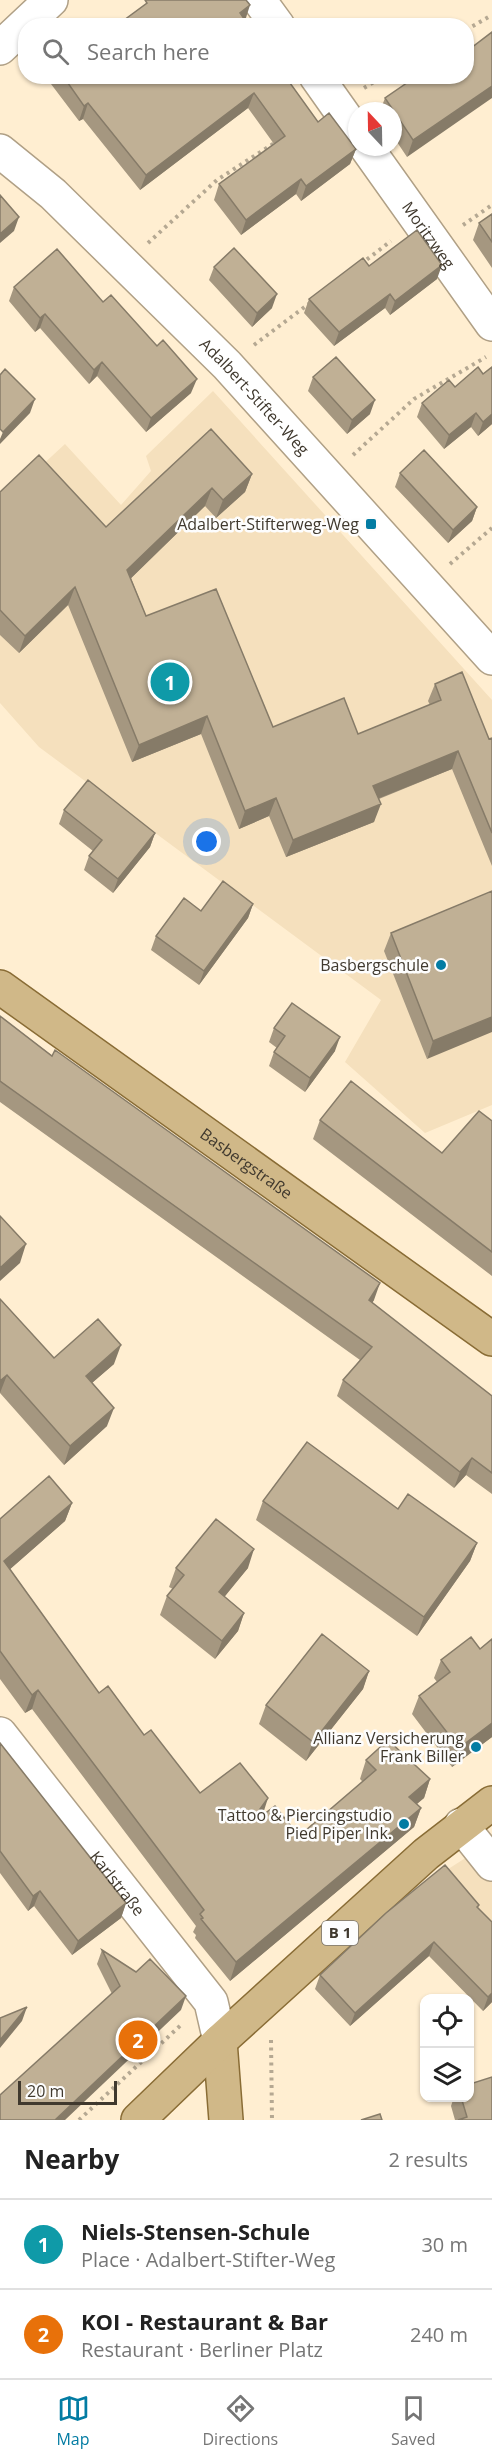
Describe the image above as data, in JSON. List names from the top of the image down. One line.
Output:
{"streets":{"main road":["Basbergstraße","B 1"],"street":["Moritzweg","Adalbert-Stifter-Weg","Karlstraße"]},"crossings":[["Karlstraße","B 1"]],"places":{"transit":["Adalbert-Stifterweg-Weg"],"other":["Basbergschule","Allianz Versicherung Frank Biller","Tattoo & Piercingstudio Pied Piper Ink."]},"scale_bar":"20 m","north":"top","page":{"search":"Search here","pins":["1","2"],"scale":"20 m","heading":["Nearby","2 results"],"list":[{"mark":"1","name":"Niels-Stensen-Schule","note":"Place · Adalbert-Stifter-Weg","value":"30 m"},{"mark":"2","name":"KOI - Restaurant & Bar","note":"Restaurant · Berliner Platz","value":"240 m"}],"nav":["Map","Directions","Saved"]}}
